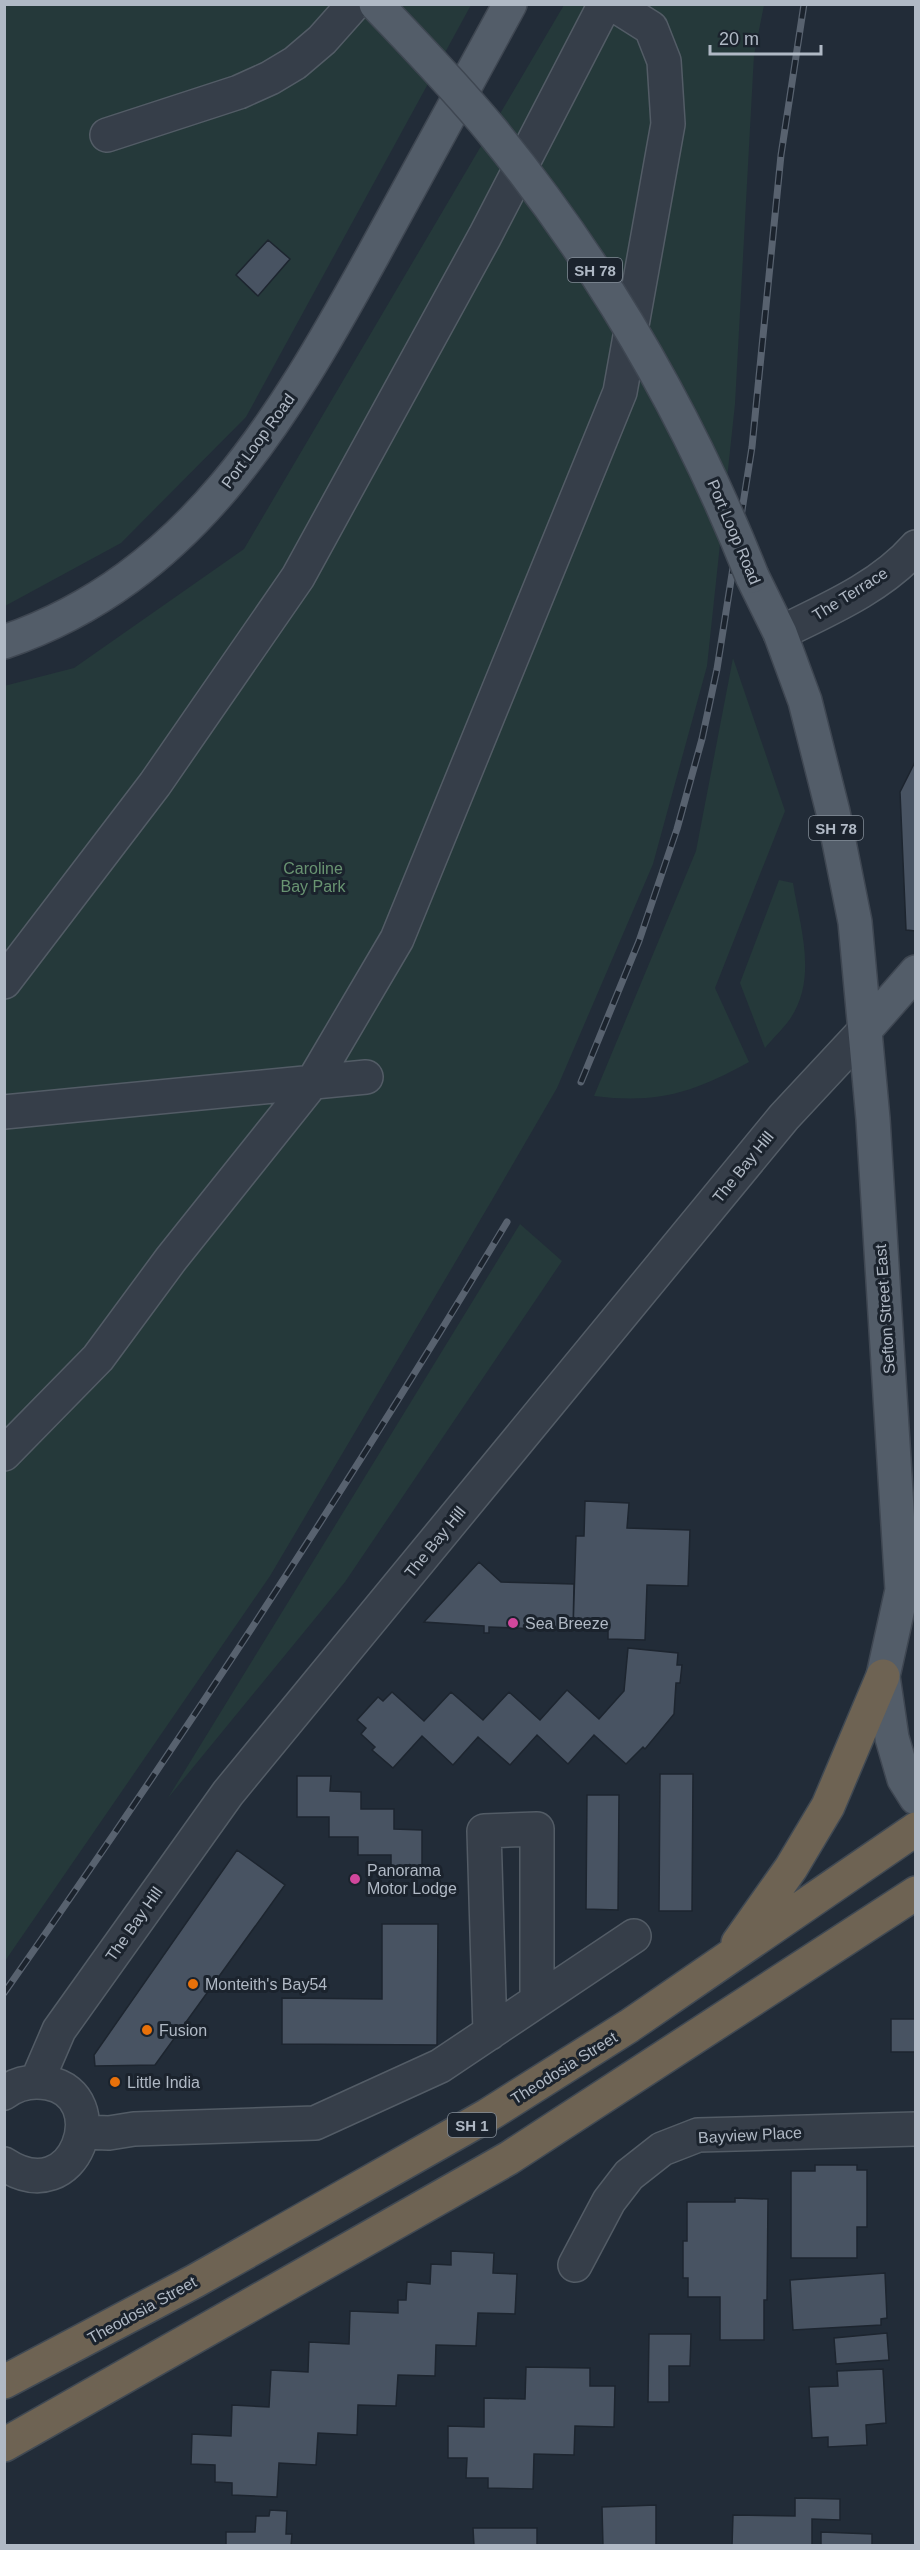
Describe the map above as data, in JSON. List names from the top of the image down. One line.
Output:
{"streets":{"highway":["Theodosia Street","SH 1"],"main road":["SH 78","Port Loop Road","Sefton Street East"],"street":["The Terrace","The Bay Hill","Bayview Place"]},"crossings":[["Port Loop Road","The Terrace"],["Port Loop Road","The Bay Hill"],["Port Loop Road","Sefton Street East"],["The Bay Hill","Sefton Street East"]],"parks":["Caroline Bay Park"],"places":["Sea Breeze","Panorama Motor Lodge","Monteith's Bay54","Fusion","Little India"],"scale_bar":"20 m"}
